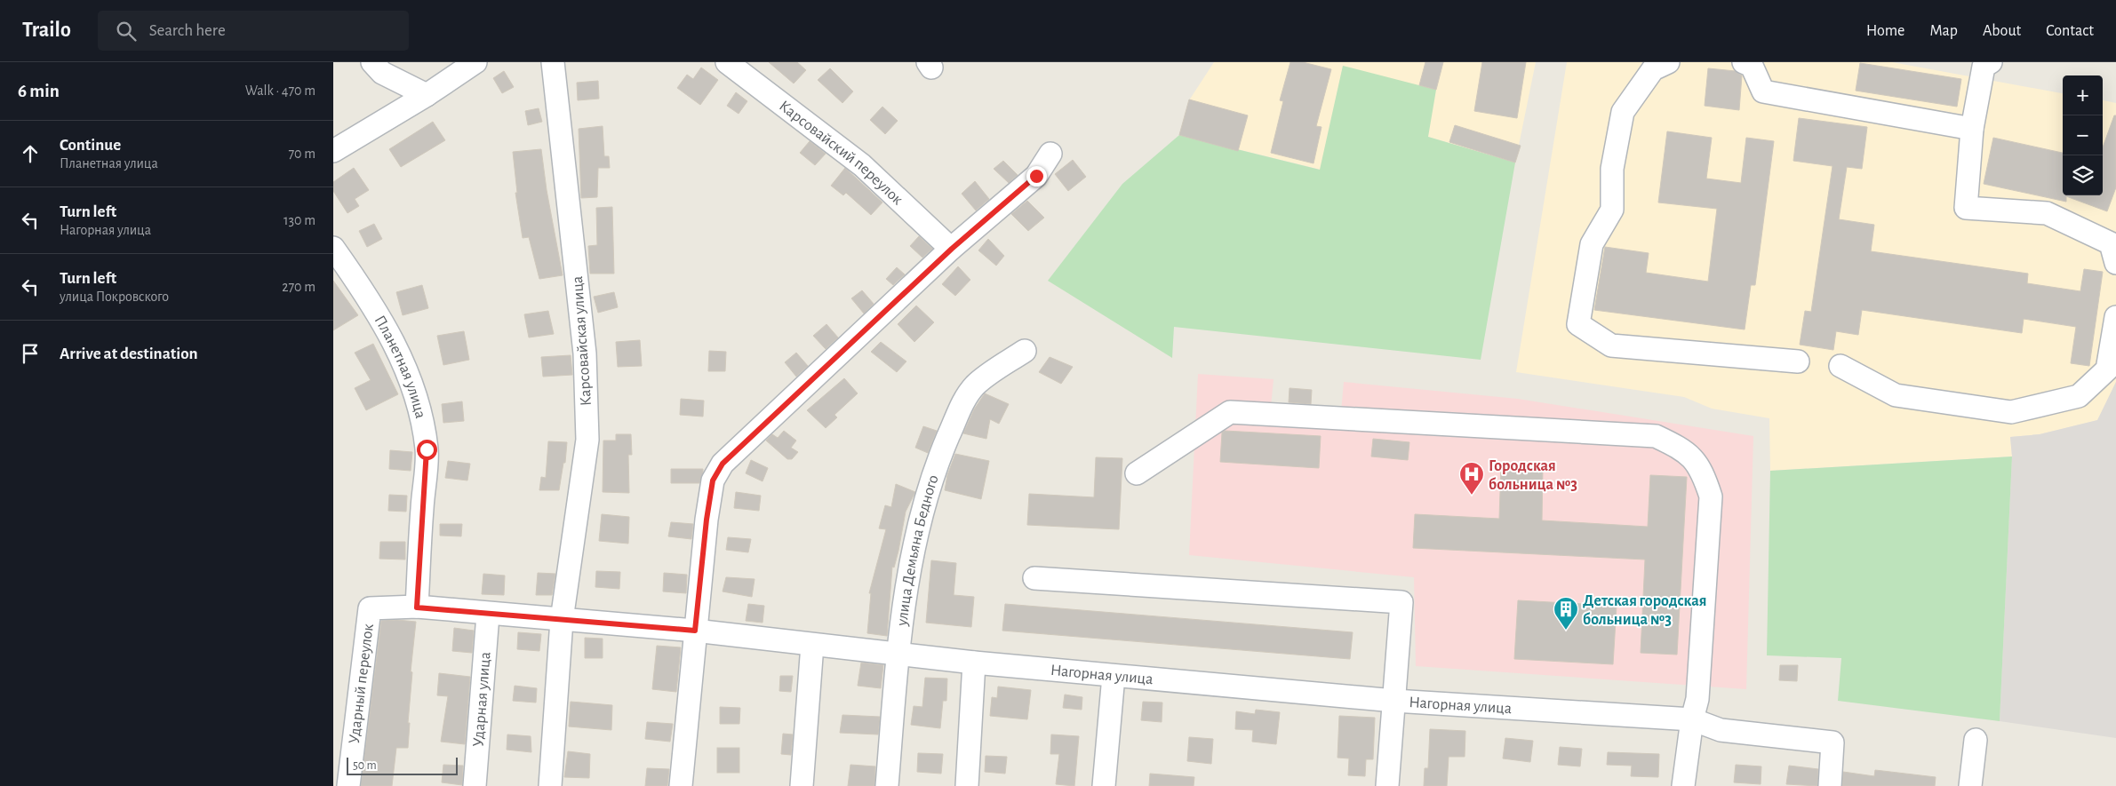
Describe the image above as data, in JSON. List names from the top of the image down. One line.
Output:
{"streets":{"street":["Карсовайский переулок","Карсовайская улица","Планетная улица","улица Демьяна Бедного","Нагорная улица","Ударный переулок","Ударная улица"]},"crossings":[["Карсовайская улица","Нагорная улица"],["Планетная улица","Нагорная улица"],["улица Демьяна Бедного","Нагорная улица"],["Нагорная улица","Ударный переулок"],["Нагорная улица","Ударная улица"]],"places":{"hospital":["Городская больница №3"],"building":["Детская городская больница №3"]},"scale_bar":"50 m","page":{"header":"Trailo","search":"Search here","nav":["Home","Map","About","Contact"],"heading":["6 min","Walk · 470 m"],"map_buttons":["+","−"],"list":[["Continue","Планетная улица","70 m"],["Turn left","Нагорная улица","130 m"],["Turn left","улица Покровского","270 m"],"Arrive at destination"],"scale":"50 m"}}
